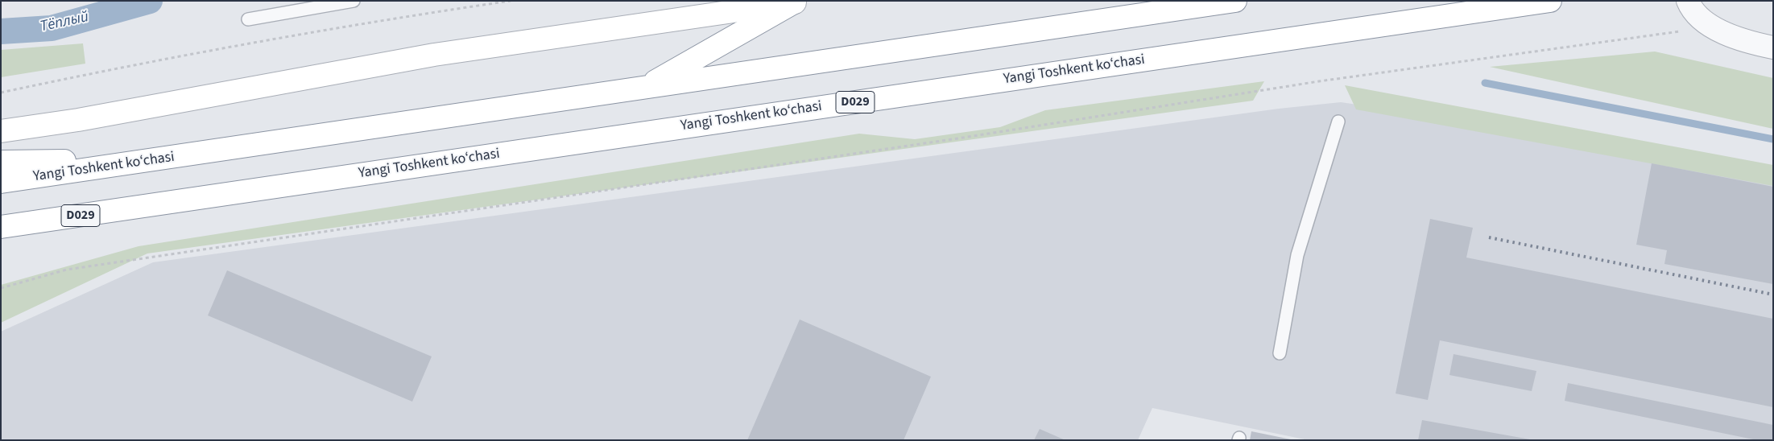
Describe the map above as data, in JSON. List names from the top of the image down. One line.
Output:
{"streets":{"main road":["Yangi Toshkent ko‘chasi","D029"]},"water":["Тёплый"]}
